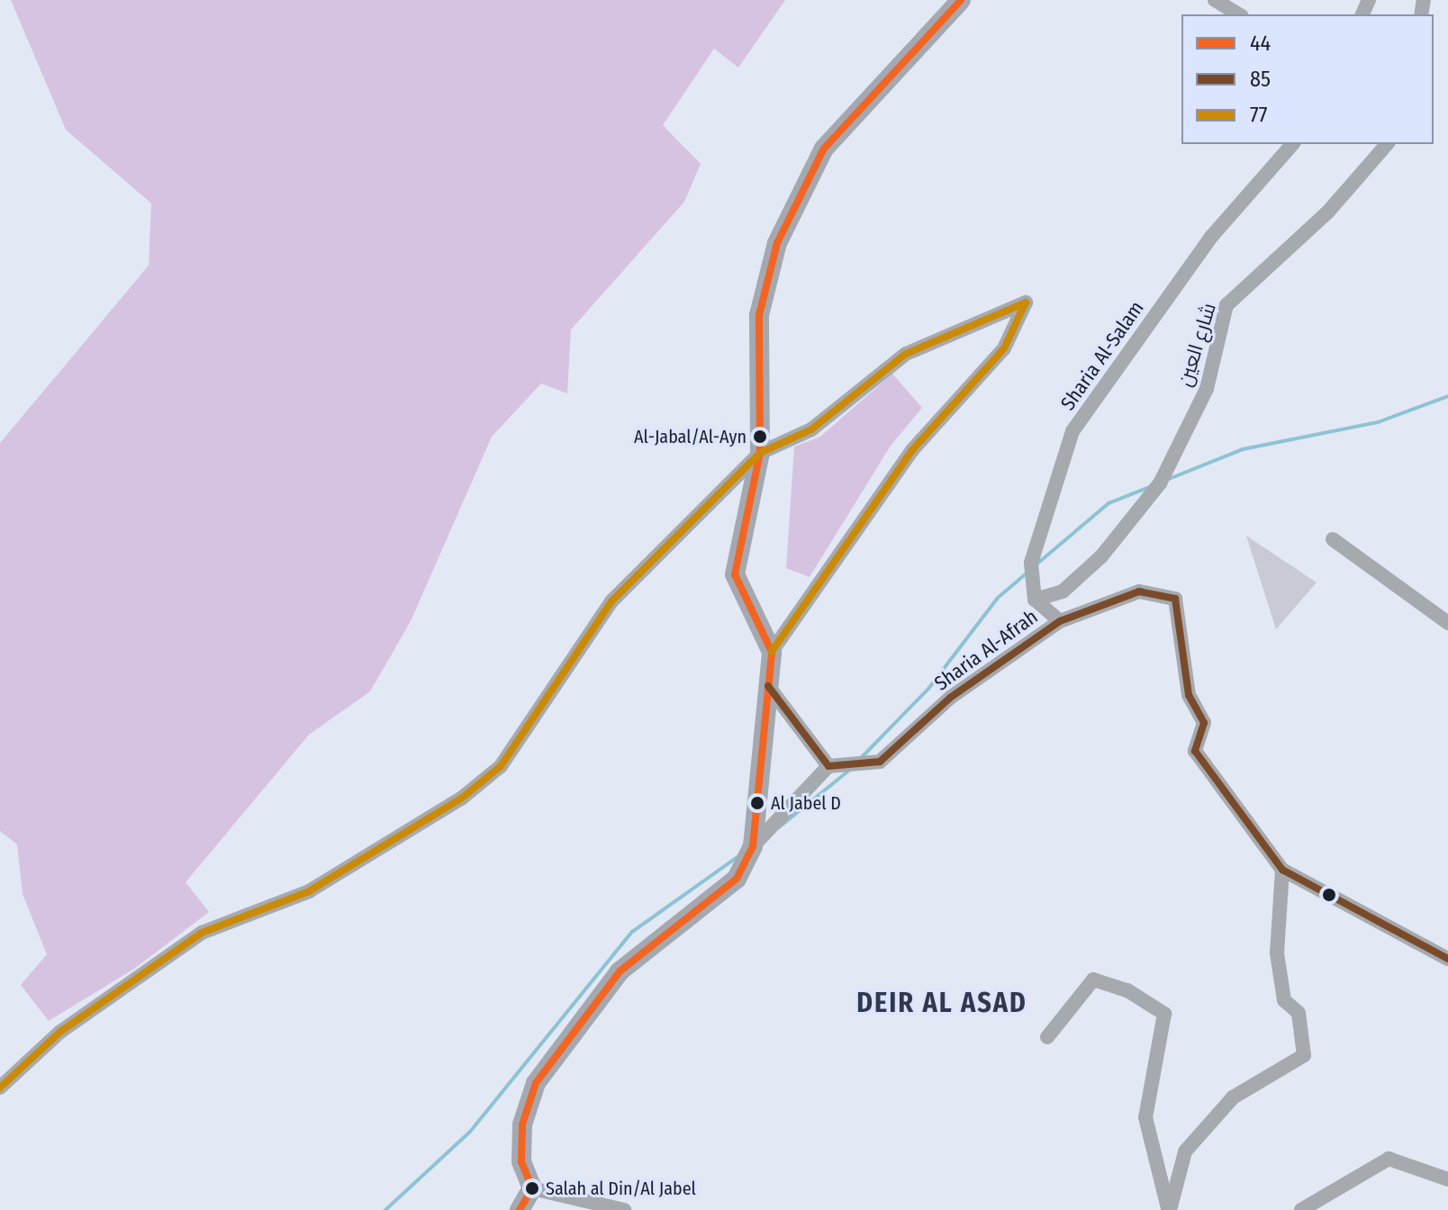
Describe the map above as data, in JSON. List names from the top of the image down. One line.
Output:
{"streets":{"street":["شارع العين","Sharia Al-Salam","Sharia Al-Afrah"]},"crossings":[["شارع العين","Sharia Al-Salam"]],"districts":["DEIR AL ASAD"],"places":["Al-Jabal/Al-Ayn","Al Jabel D","Salah al Din/Al Jabel"],"lines":["transit line 44","transit line 77","transit line 85"],"legend":["44","85","77"]}
